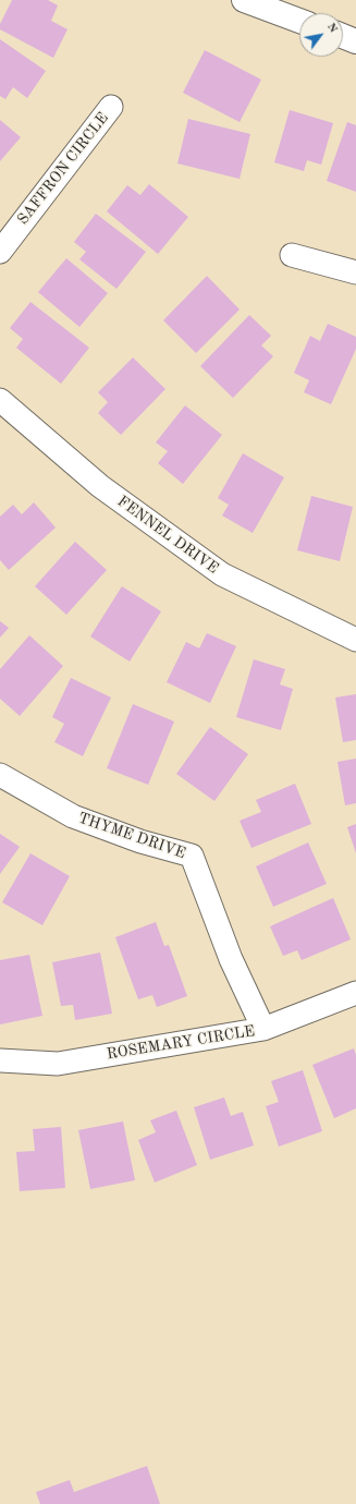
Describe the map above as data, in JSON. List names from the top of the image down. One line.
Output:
{"streets":{"street":["SAFFRON CIRCLE","FENNEL DRIVE","THYME DRIVE","ROSEMARY CIRCLE"]},"crossings":[["THYME DRIVE","ROSEMARY CIRCLE"]],"north":"top right"}
